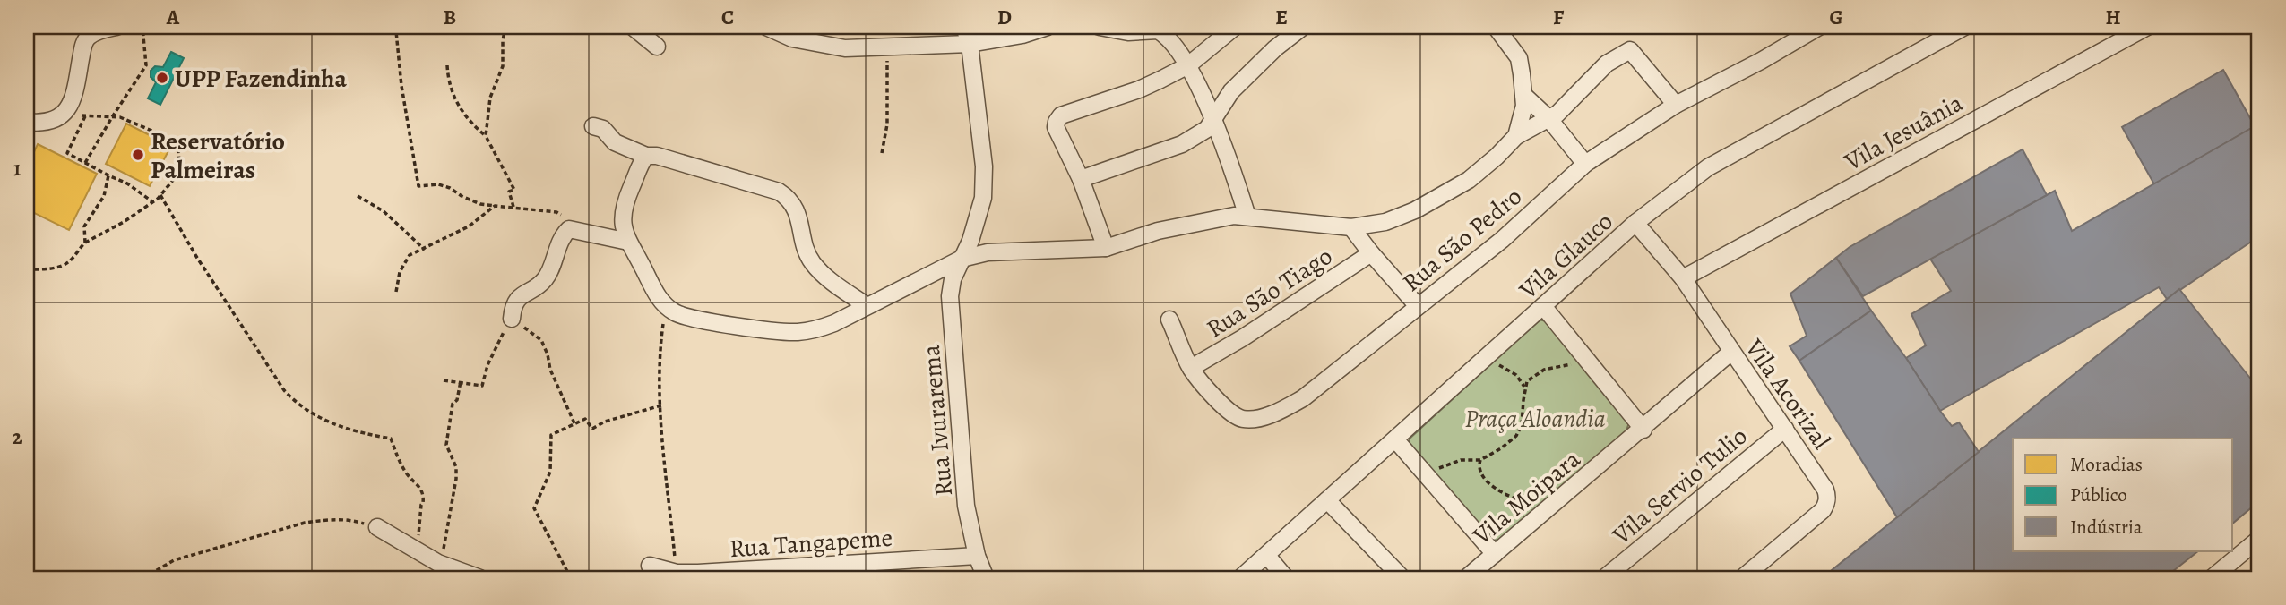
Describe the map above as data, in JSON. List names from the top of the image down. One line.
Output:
{"streets":{"street":["Vila Jesuânia","Rua São Pedro","Vila Glauco","Rua São Tiago","Vila Acorizal","Rua Ivurarema","Vila Servio Tulio","Vila Moipara","Rua Tangapeme"]},"crossings":[["Vila Jesuânia","Vila Acorizal"],["Rua São Pedro","Rua São Tiago"],["Vila Glauco","Vila Acorizal"],["Vila Acorizal","Vila Servio Tulio"],["Vila Acorizal","Vila Moipara"],["Rua Ivurarema","Rua Tangapeme"]],"parks":["Praça Aloandia"],"places":["UPP Fazendinha","Reservatório Palmeiras"],"legend":["Moradias","Público","Indústria"],"grid":{"columns":["A","B","C","D","E","F","G","H"],"rows":["1","2"]}}
